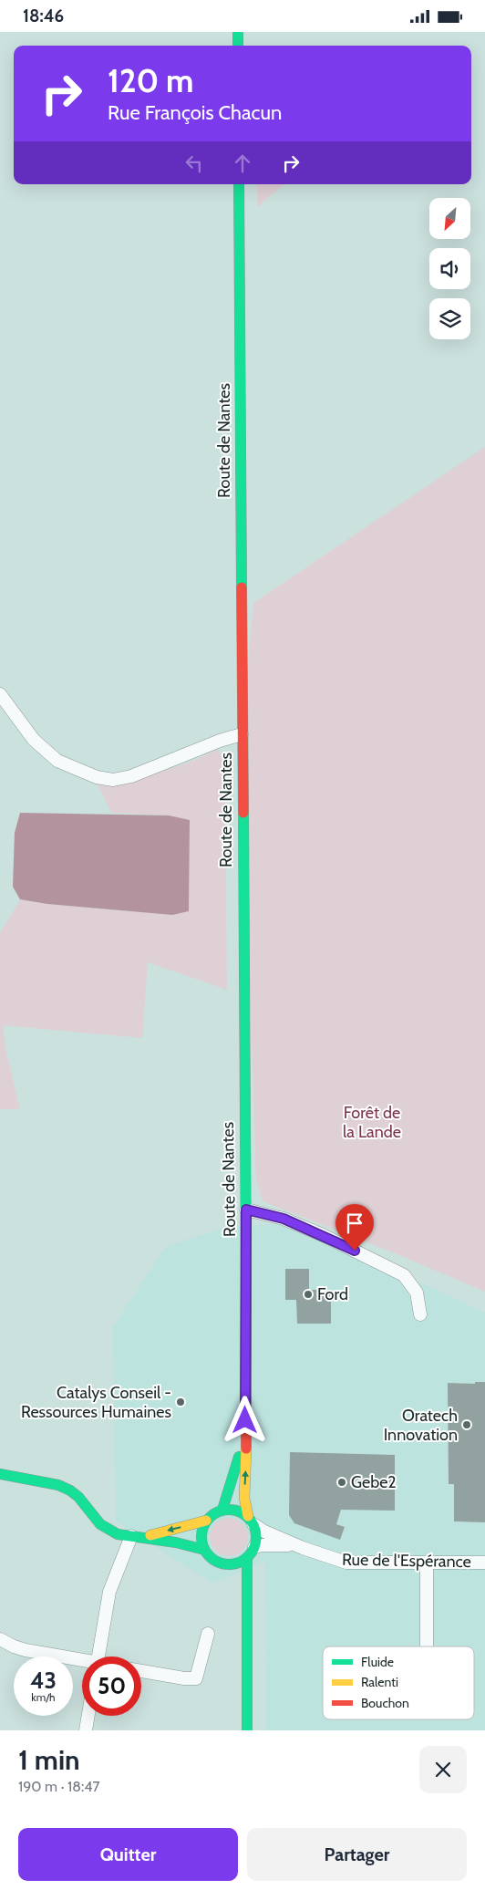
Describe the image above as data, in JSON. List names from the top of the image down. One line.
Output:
{"streets":{"main road":["Route de Nantes"],"street":["Rue de l'Espérance"]},"crossings":[["Route de Nantes","Rue de l'Espérance"]],"parks":["Forêt de la Lande"],"places":["Ford","Catalys Conseil - Ressources Humaines","Oratech Innovation","Gebe2"],"legend":["Fluide","Ralenti","Bouchon"],"north":"bottom left","page":{"status":"18:46","turn":["120 m","Rue François Chacun"],"speed":"43 km/h","limit":"50","heading":["1 min","190 m · 18:47"],"buttons":["Quitter","Partager"]}}
